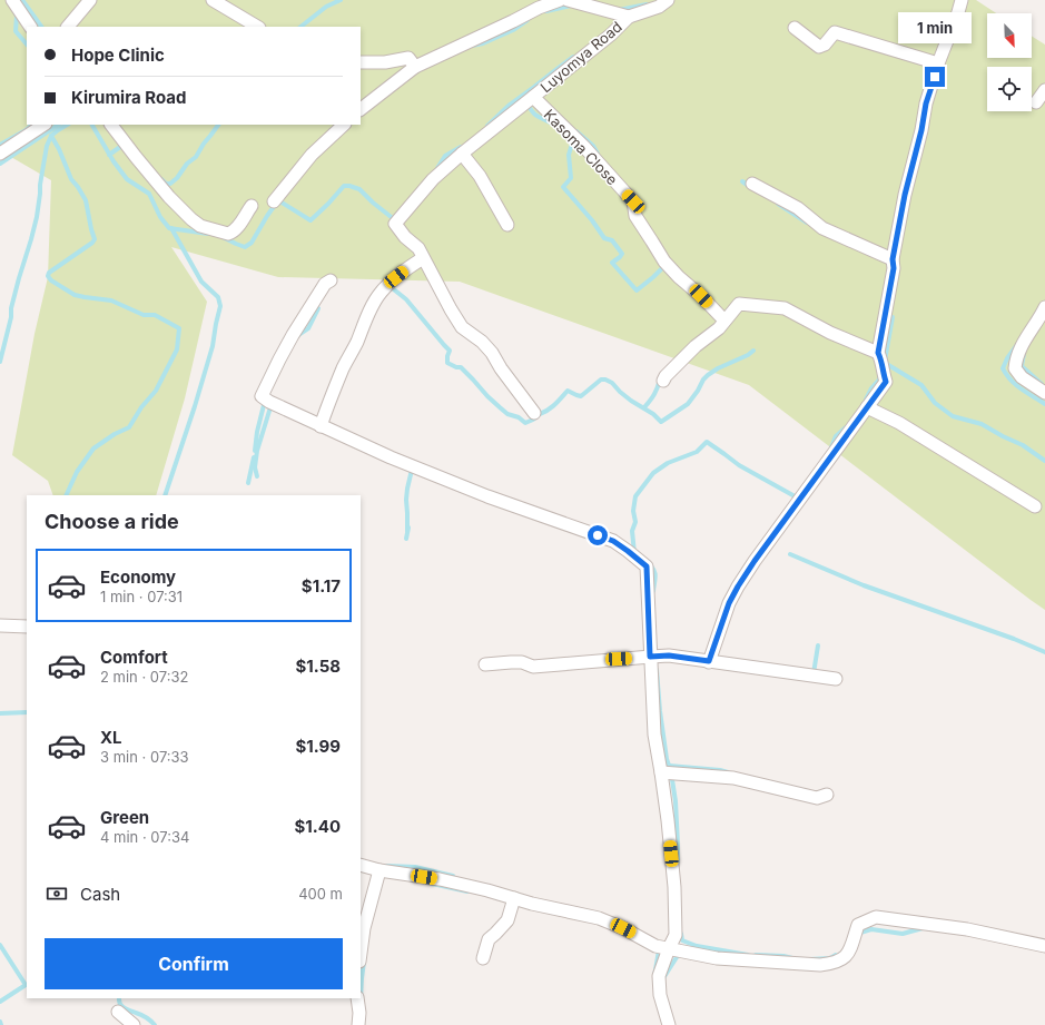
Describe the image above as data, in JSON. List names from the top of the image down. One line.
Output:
{"streets":{"street":["Luyomya Road","Kasoma Close"]},"crossings":[["Luyomya Road","Kasoma Close"]],"north":"bottom right","page":{"bubble":"1 min","banner":["Hope Clinic","Kirumira Road"],"heading":"Choose a ride","list":[{"name":"Economy","note":"1 min · 07:31","value":"$1.17"},{"name":"Comfort","note":"2 min · 07:32","value":"$1.58"},{"name":"XL","note":"3 min · 07:33","value":"$1.99"},{"name":"Green","note":"4 min · 07:34","value":"$1.40"}],"pay":["Cash","400 m"],"buttons":"Confirm"}}
